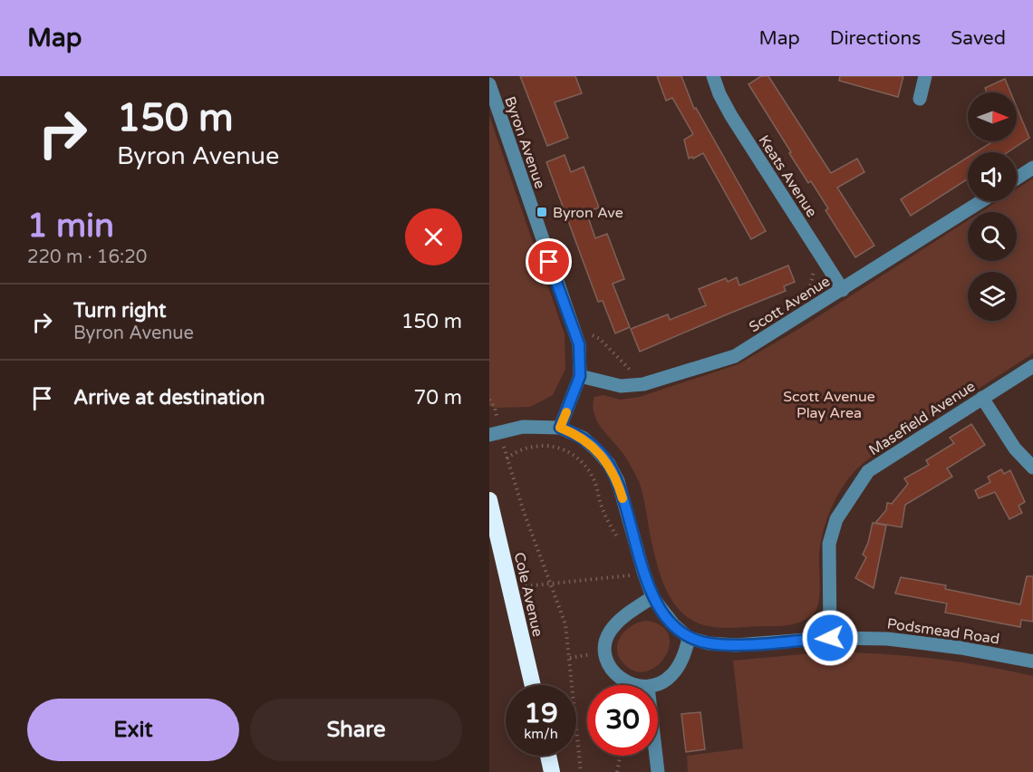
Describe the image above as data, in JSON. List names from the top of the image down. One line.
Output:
{"streets":{"highway":["Cole Avenue"],"street":["Byron Avenue","Keats Avenue","Scott Avenue","Masefield Avenue","Podsmead Road"]},"crossings":[["Byron Avenue","Scott Avenue"],["Keats Avenue","Scott Avenue"],["Masefield Avenue","Podsmead Road"]],"parks":["Scott Avenue Play Area"],"places":{"transit":["Byron Ave"]},"north":"right","page":{"header":"Map","nav":["Map","Directions","Saved"],"turn":["150 m","Byron Avenue"],"heading":["1 min","220 m · 16:20"],"list":[{"name":"Turn right","note":"Byron Avenue","value":"150 m"},{"name":"Arrive at destination","value":"70 m"}],"speed":"19 km/h","limit":"30","buttons":["Exit","Share"]}}
